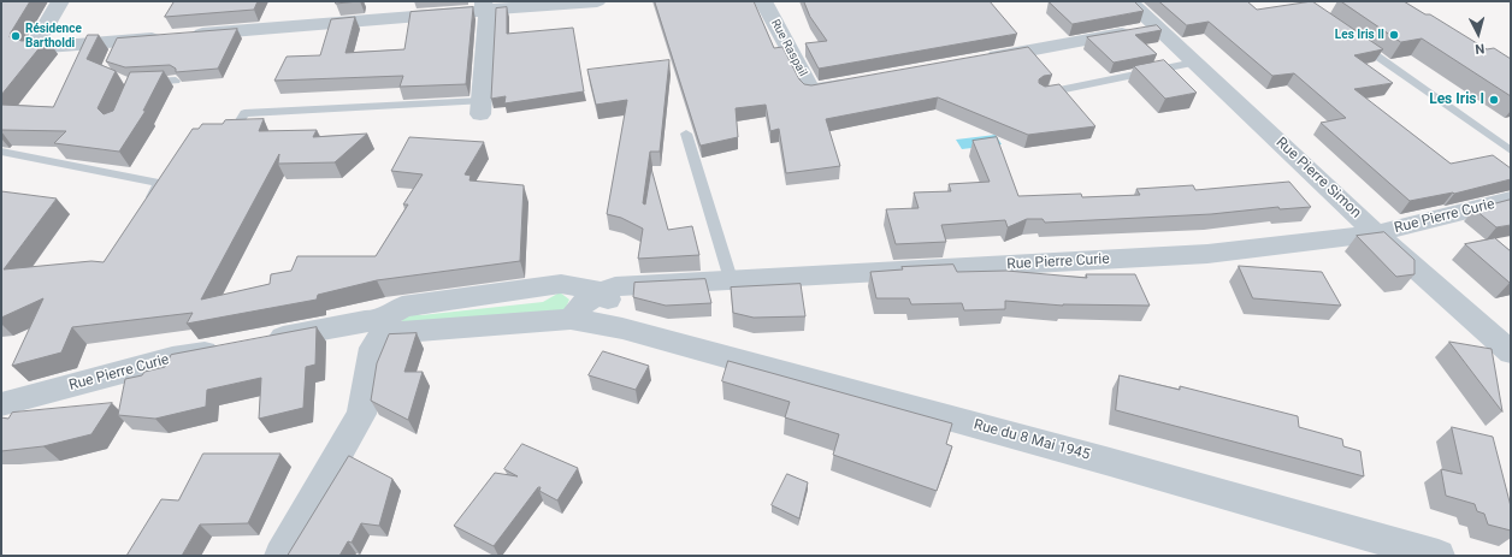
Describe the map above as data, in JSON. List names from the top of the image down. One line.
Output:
{"streets":{"street":["Rue Raspail","Rue Pierre Simon","Rue Pierre Curie","Rue du 8 Mai 1945"]},"crossings":[["Rue Pierre Simon","Rue Pierre Curie"]],"places":["Les Iris II","Résidence Bartholdi","Les Iris I"],"north":"bottom"}
